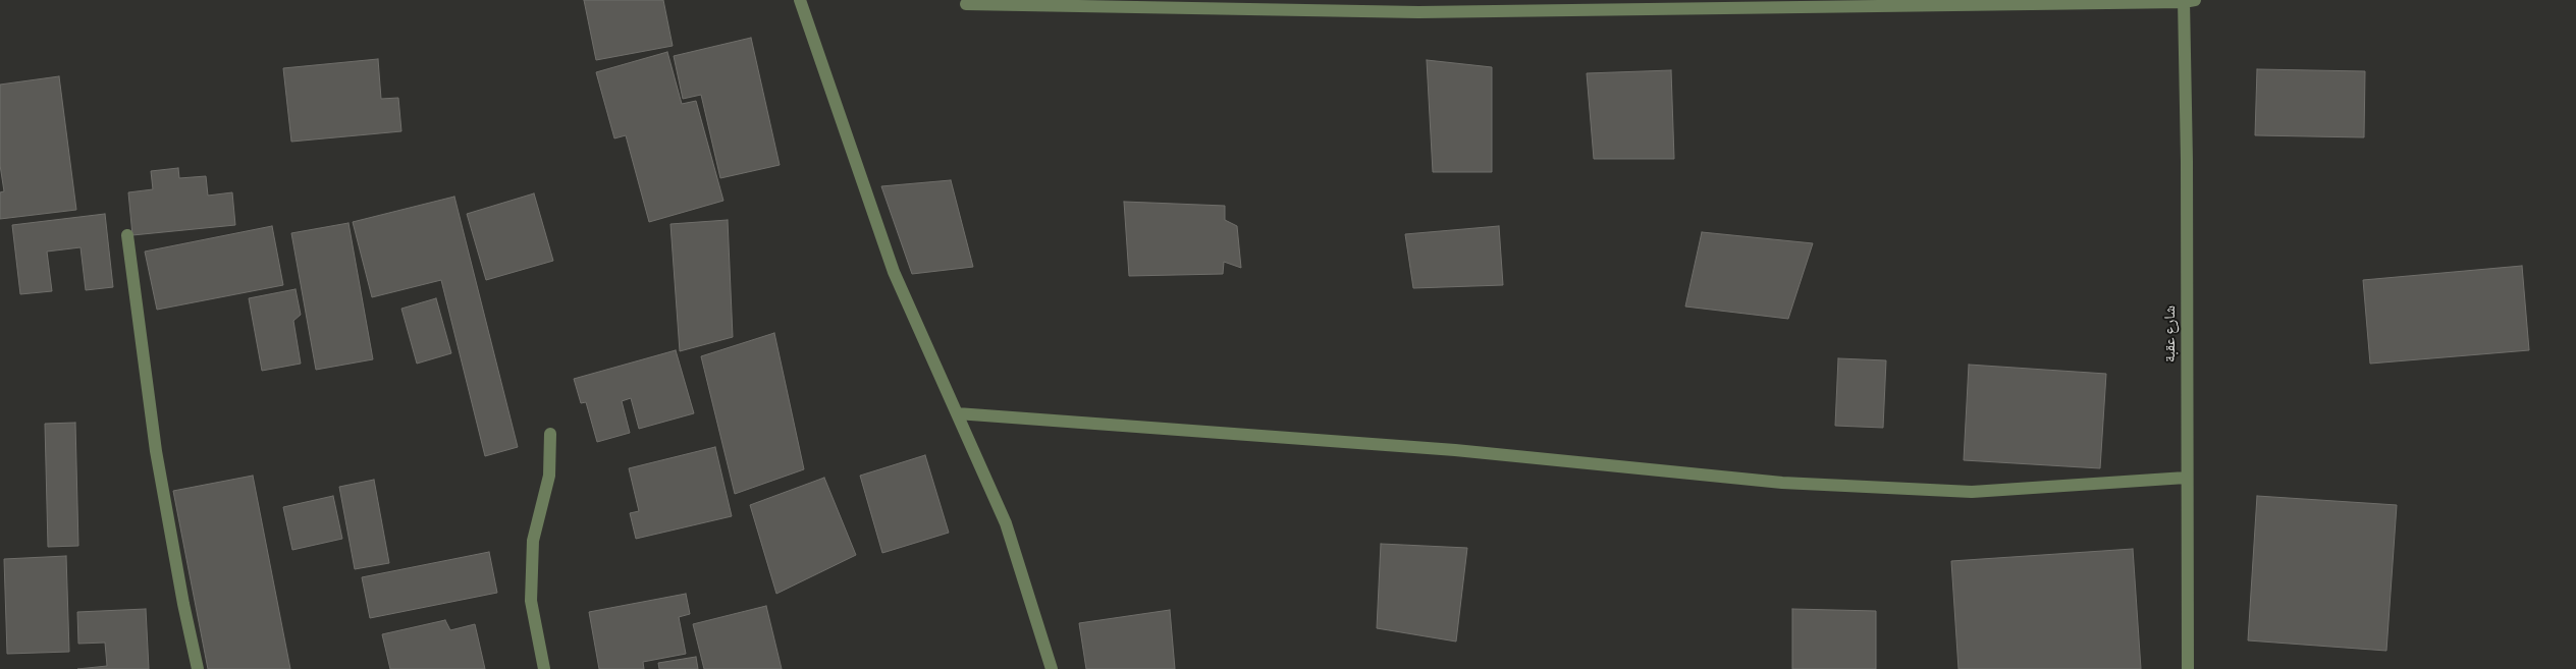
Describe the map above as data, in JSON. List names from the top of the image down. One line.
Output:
{"streets":{"street":["شارع عقبة"]}}
